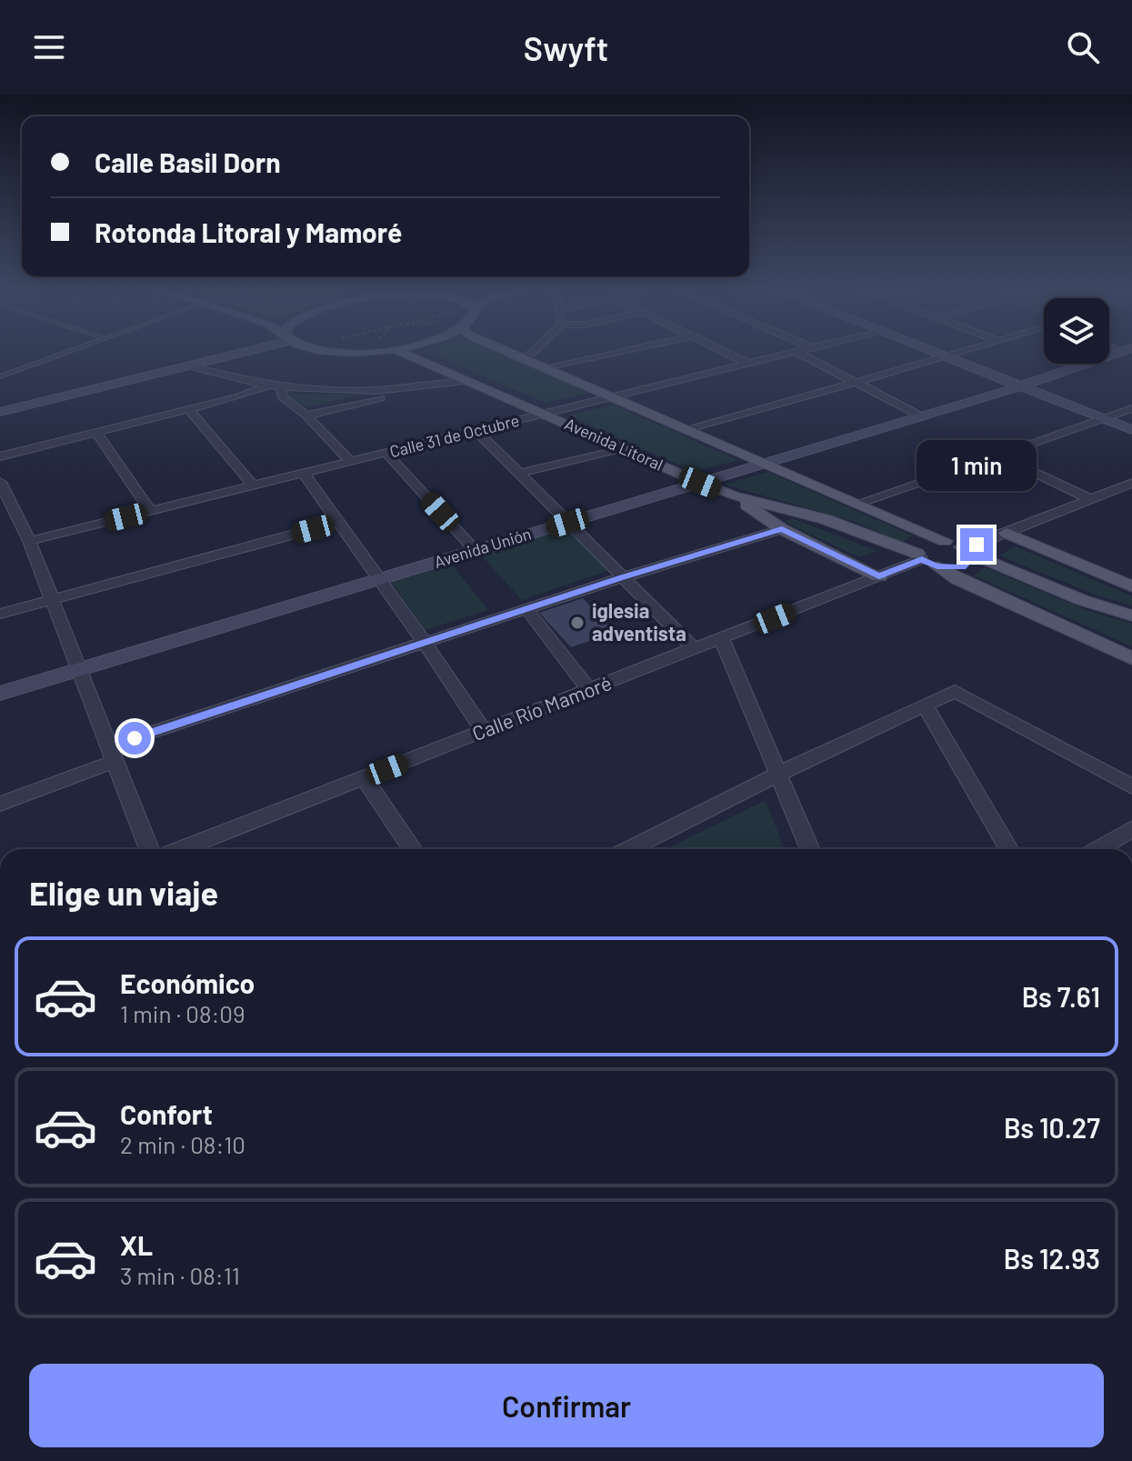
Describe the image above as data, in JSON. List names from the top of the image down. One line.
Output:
{"streets":{"main road":["Avenida Litoral"],"street":["Calle 31 de Octubre","Avenida Unión","Calle Río Mamoré"]},"crossings":[["Calle 31 de Octubre","Avenida Litoral"],["Avenida Litoral","Avenida Unión"],["Avenida Litoral","Calle Río Mamoré"]],"places":["iglesia adventista"],"page":{"header":"Swyft","banner":["Calle Basil Dorn","Rotonda Litoral y Mamoré"],"bubble":"1 min","heading":"Elige un viaje","list":[{"name":"Económico","note":"1 min · 08:09","value":"Bs 7.61"},{"name":"Confort","note":"2 min · 08:10","value":"Bs 10.27"},{"name":"XL","note":"3 min · 08:11","value":"Bs 12.93"}],"buttons":"Confirmar"}}
